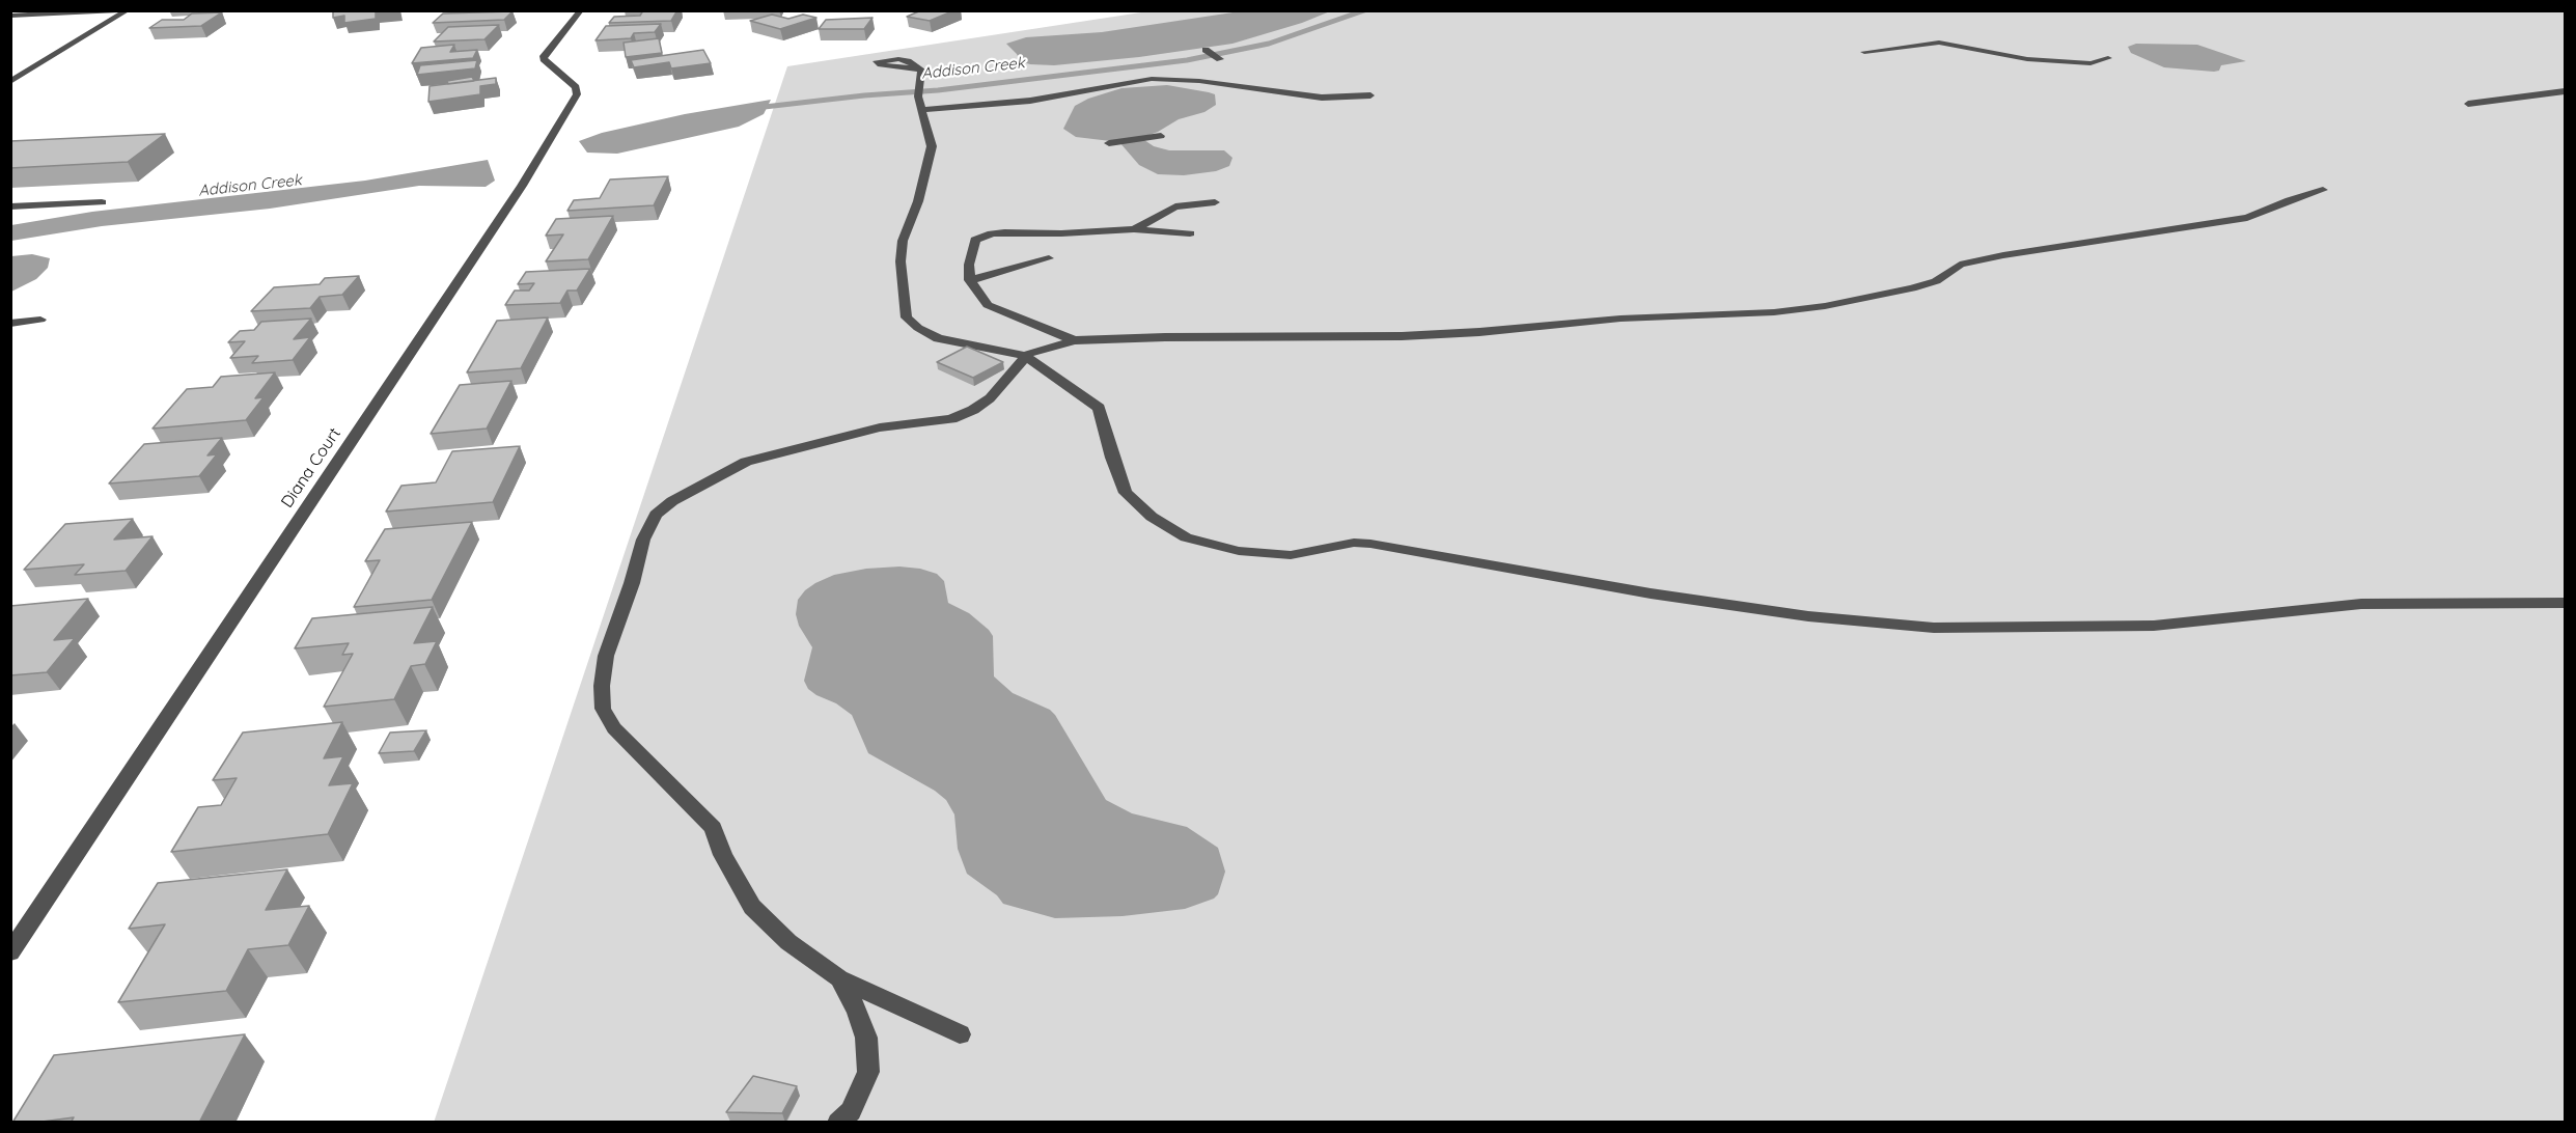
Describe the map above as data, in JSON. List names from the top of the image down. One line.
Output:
{"streets":{"street":["Diana Court"]},"water":["Addison Creek"]}
